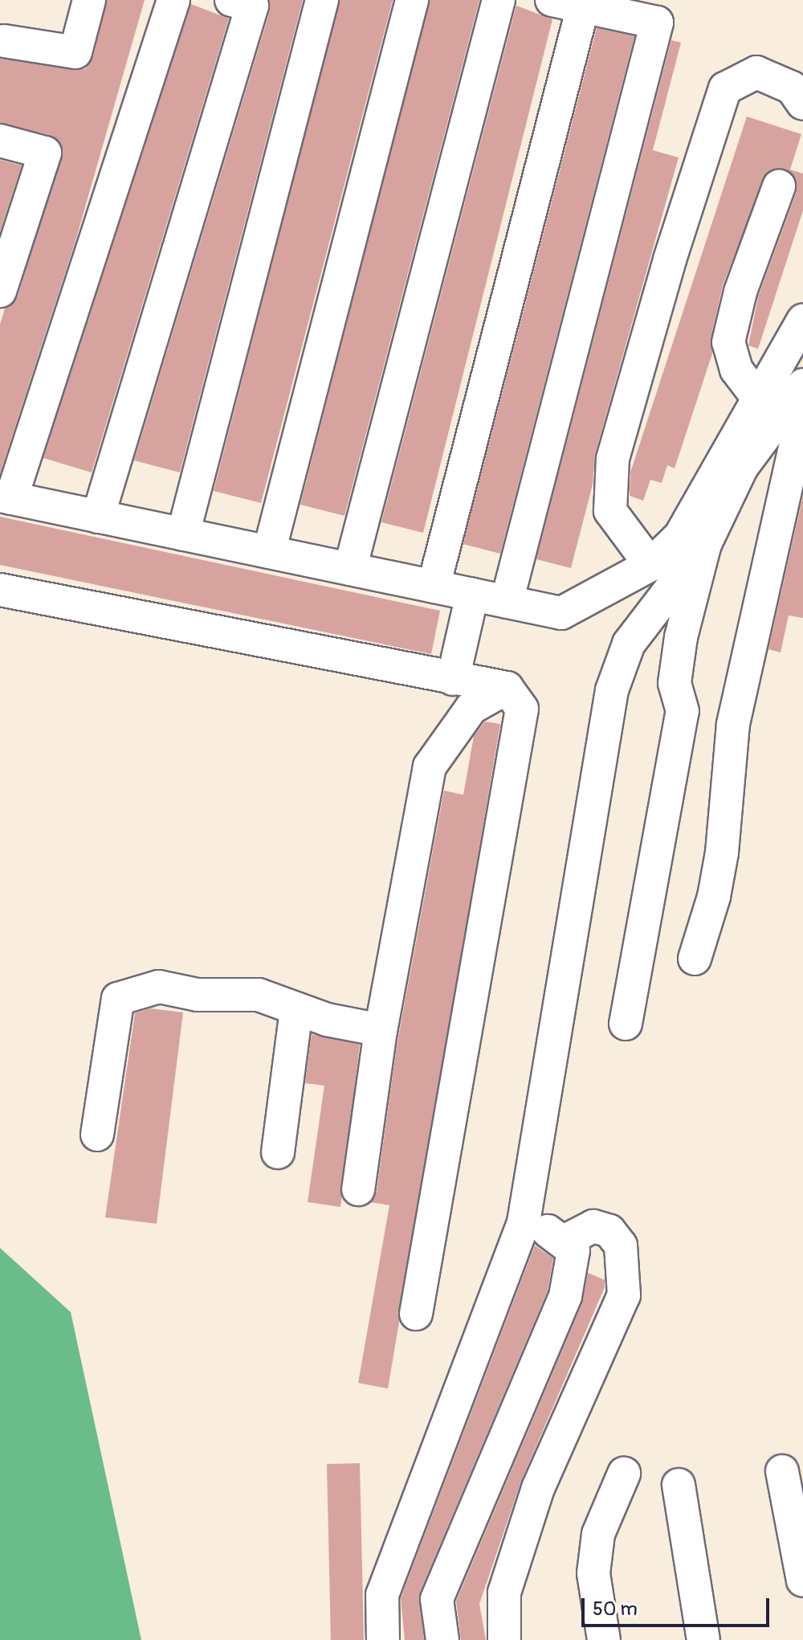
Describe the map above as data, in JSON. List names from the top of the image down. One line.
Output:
{"scale_bar":"50 m"}
